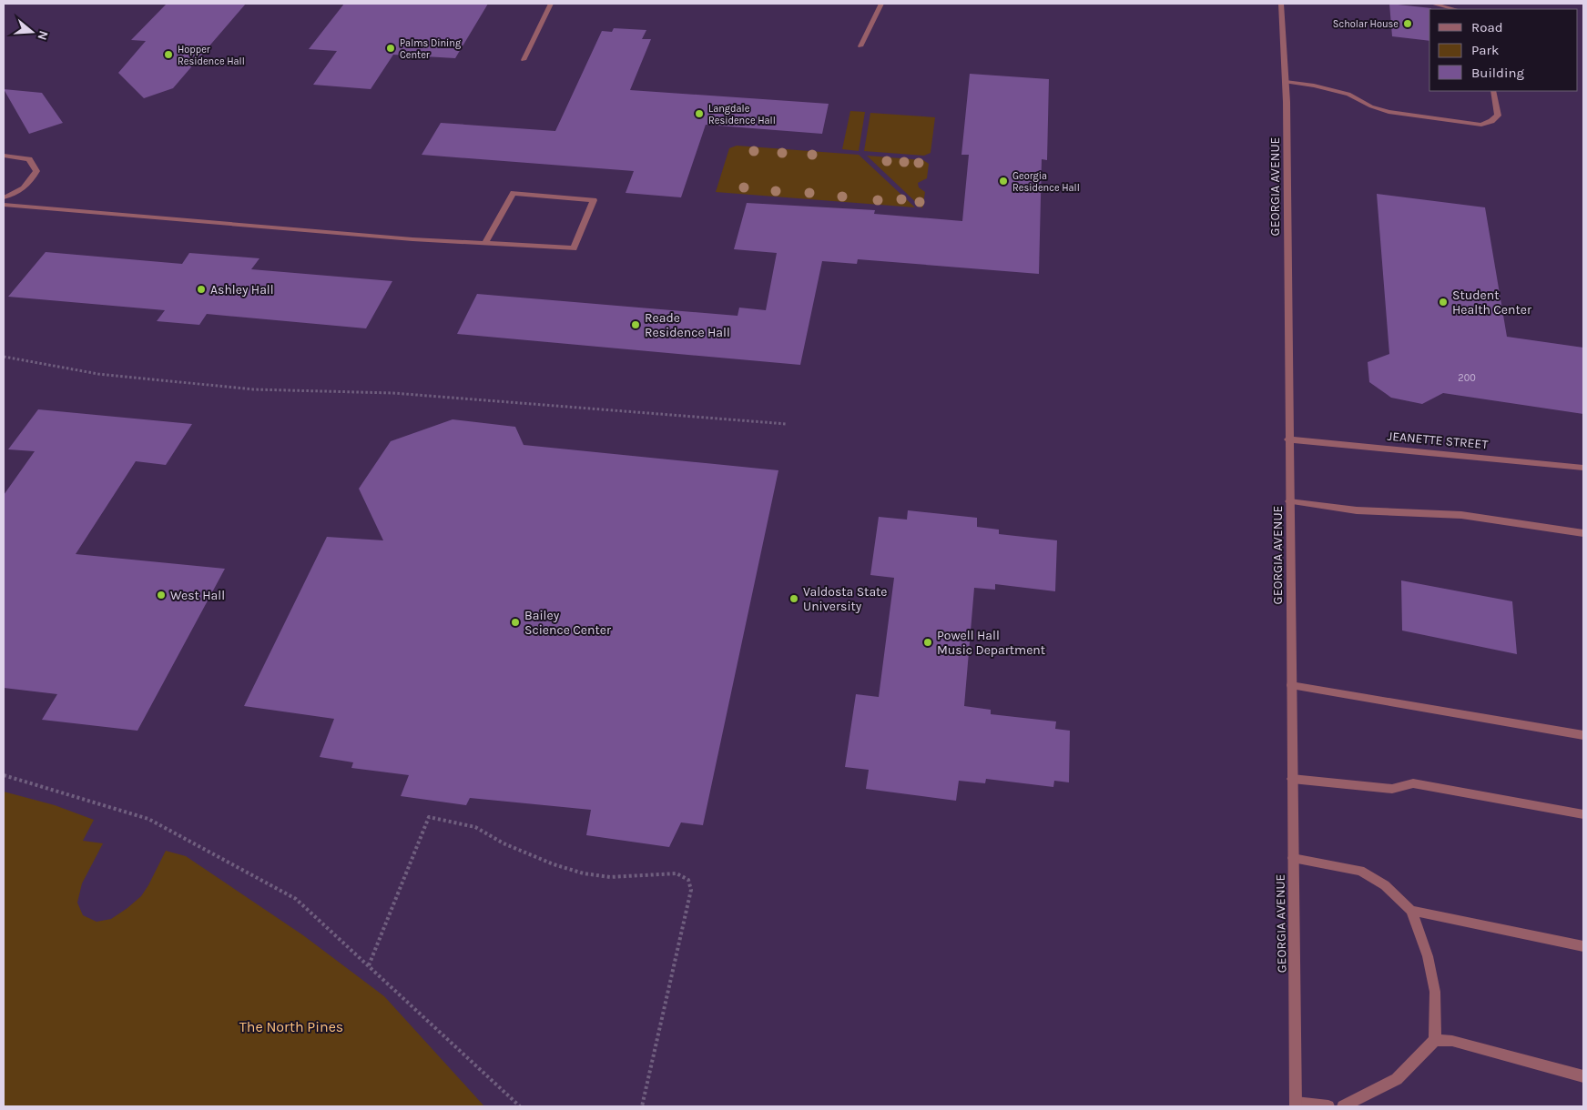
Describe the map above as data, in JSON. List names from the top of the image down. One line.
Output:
{"streets":{"street":["GEORGIA AVENUE","JEANETTE STREET"]},"crossings":[["GEORGIA AVENUE","JEANETTE STREET"]],"parks":["The North Pines"],"places":["Scholar House","Palms Dining Center","Hopper Residence Hall","Langdale Residence Hall","Georgia Residence Hall","Ashley Hall","Student Health Center","Reade Residence Hall","West Hall","Valdosta State University","Bailey Science Center","Powell Hall Music Department"],"house_numbers":["200"],"legend":["Road","Park","Building"],"north":"right"}
